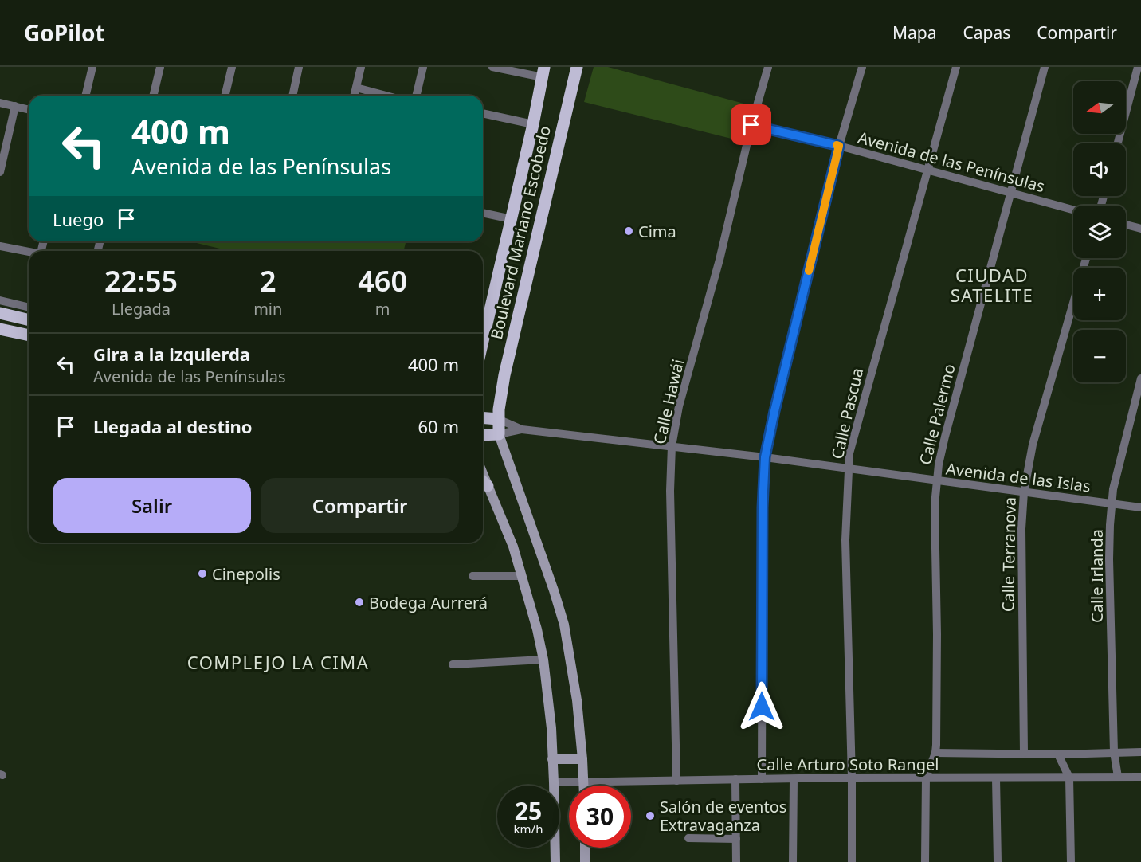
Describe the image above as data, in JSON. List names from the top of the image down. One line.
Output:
{"streets":{"main road":["Boulevard Mariano Escobedo"],"street":["Avenida de las Penínsulas","Calle Hawái","Calle Pascua","Calle Palermo","Avenida de las Islas","Calle Terranova","Calle Irlanda","Calle Arturo Soto Rangel"]},"crossings":[["Avenida de las Penínsulas","Calle Hawái"],["Avenida de las Penínsulas","Calle Pascua"],["Avenida de las Penínsulas","Calle Palermo"],["Boulevard Mariano Escobedo","Avenida de las Islas"],["Boulevard Mariano Escobedo","Calle Arturo Soto Rangel"],["Calle Hawái","Avenida de las Islas"],["Calle Hawái","Calle Arturo Soto Rangel"],["Calle Pascua","Avenida de las Islas"],["Calle Pascua","Calle Arturo Soto Rangel"],["Calle Palermo","Avenida de las Islas"],["Calle Palermo","Calle Arturo Soto Rangel"],["Avenida de las Islas","Calle Terranova"],["Avenida de las Islas","Calle Irlanda"],["Calle Irlanda","Calle Arturo Soto Rangel"]],"districts":["CIUDAD SATELITE","COMPLEJO LA CIMA"],"places":["Cima","Cinepolis","Bodega Aurrerá","Salón de eventos Extravaganza"],"north":"left","page":{"header":"GoPilot","nav":["Mapa","Capas","Compartir"],"map_buttons":["+","−"],"turn":["400 m","Avenida de las Penínsulas"],"then":"Luego","eta":["22:55","Llegada","2","min","460","m"],"list":[{"name":"Gira a la izquierda","note":"Avenida de las Penínsulas","value":"400 m"},{"name":"Llegada al destino","value":"60 m"}],"buttons":["Salir","Compartir"],"speed":"25 km/h","limit":"30"}}
